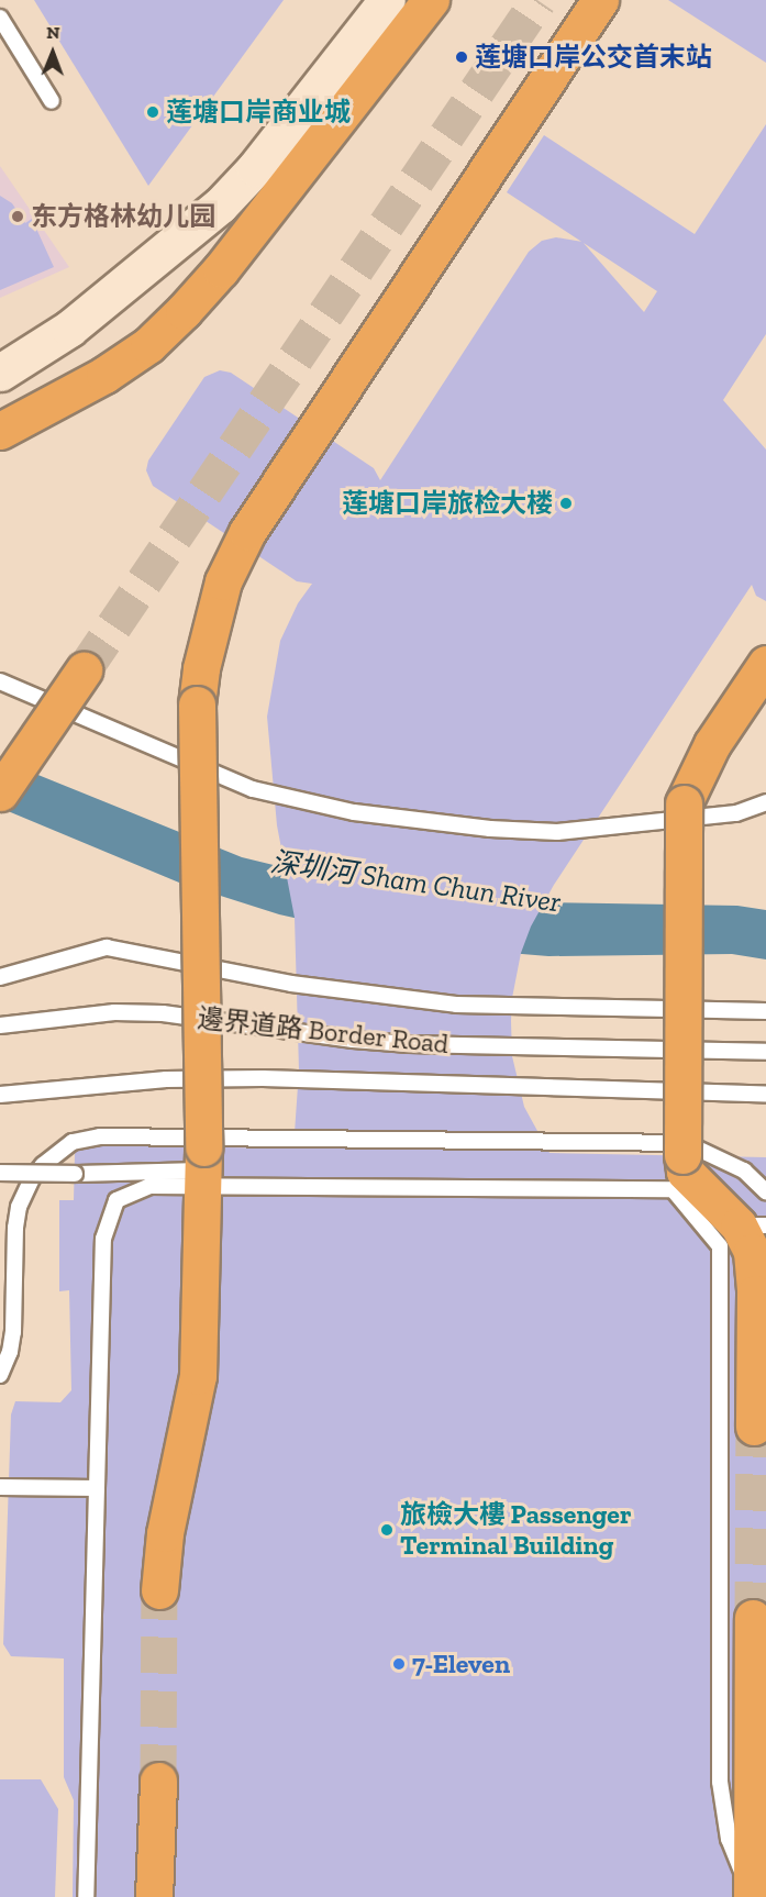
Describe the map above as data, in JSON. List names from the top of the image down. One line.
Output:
{"streets":{"lane":["邊界道路 Border Road"]},"water":["深圳河 Sham Chun River"],"places":["莲塘口岸公交首末站","莲塘口岸商业城","东方格林幼儿园","莲塘口岸旅检大楼","旅檢大樓 Passenger Terminal Building","7-Eleven"],"north":"top"}
